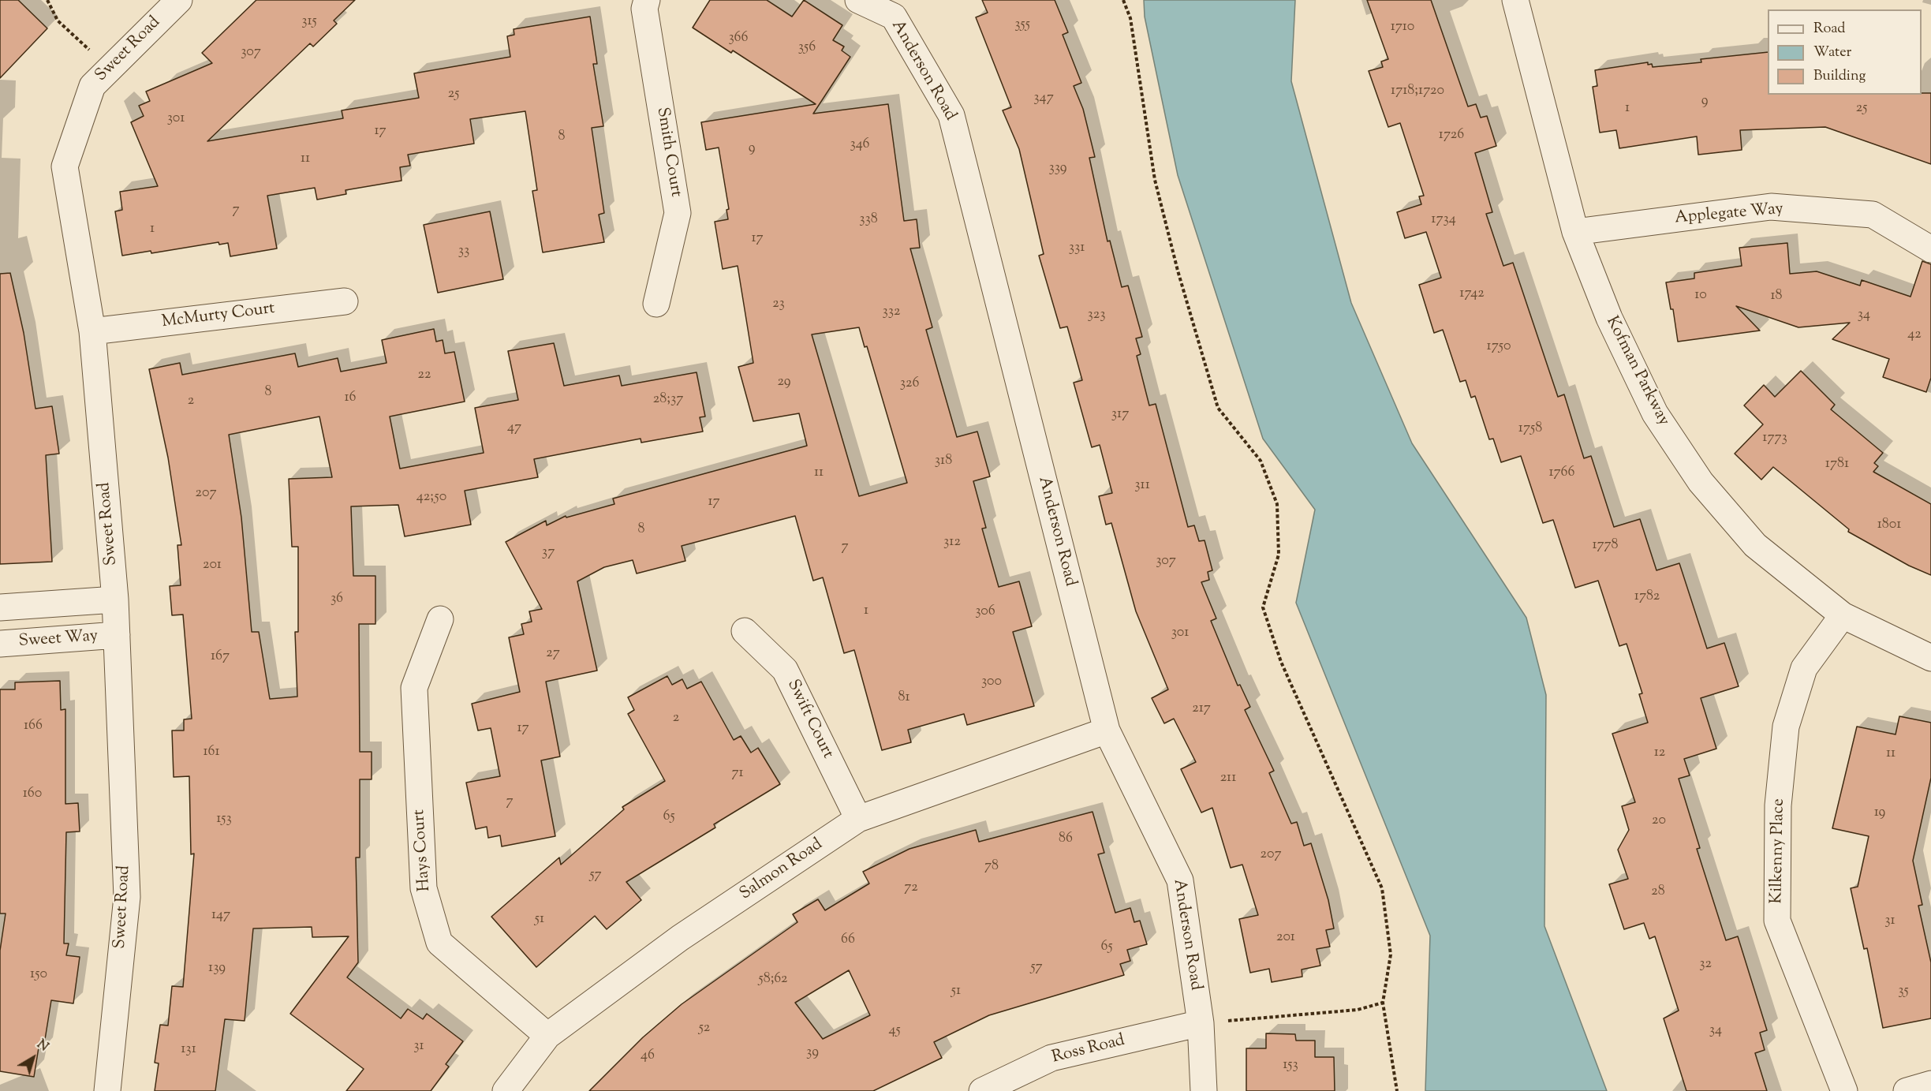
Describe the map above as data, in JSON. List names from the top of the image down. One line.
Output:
{"streets":{"street":["Sweet Road","Anderson Road","Smith Court","Applegate Way","McMurty Court","Kofman Parkway","Sweet Way","Swift Court","Hays Court","Kilkenny Place","Salmon Road","Ross Road"]},"crossings":[["Sweet Road","McMurty Court"],["Sweet Road","Sweet Way"],["Anderson Road","Salmon Road"],["Anderson Road","Ross Road"],["Applegate Way","Kofman Parkway"],["Kofman Parkway","Kilkenny Place"],["Swift Court","Salmon Road"],["Hays Court","Salmon Road"]],"house_numbers":["315","355","1710","366","356","307","1718;1720","25","347","9","1","25","301","17","1726","8","346","9","11","339","7","338","1734","1","17","331","33","1742","10","18","23","332","323","34","42","1750","22","29","326","8","16","28;37","2","317","47","1758","1773","318","1781","11","1766","311","207","42;50","17","1801","8","312","1778","7","37","307","201","1782","36","1","306","301","27","167","300","81","217","2","166","17","161","12","11","71","211","160","7","19","65","153","20","86","207","78","57","72","28","147","51","31","201","66","65","32","57","139","150","58;62","51","35","52","45","34","31","131","39","46","153"],"legend":["Road","Water","Building"],"north":"top right"}
